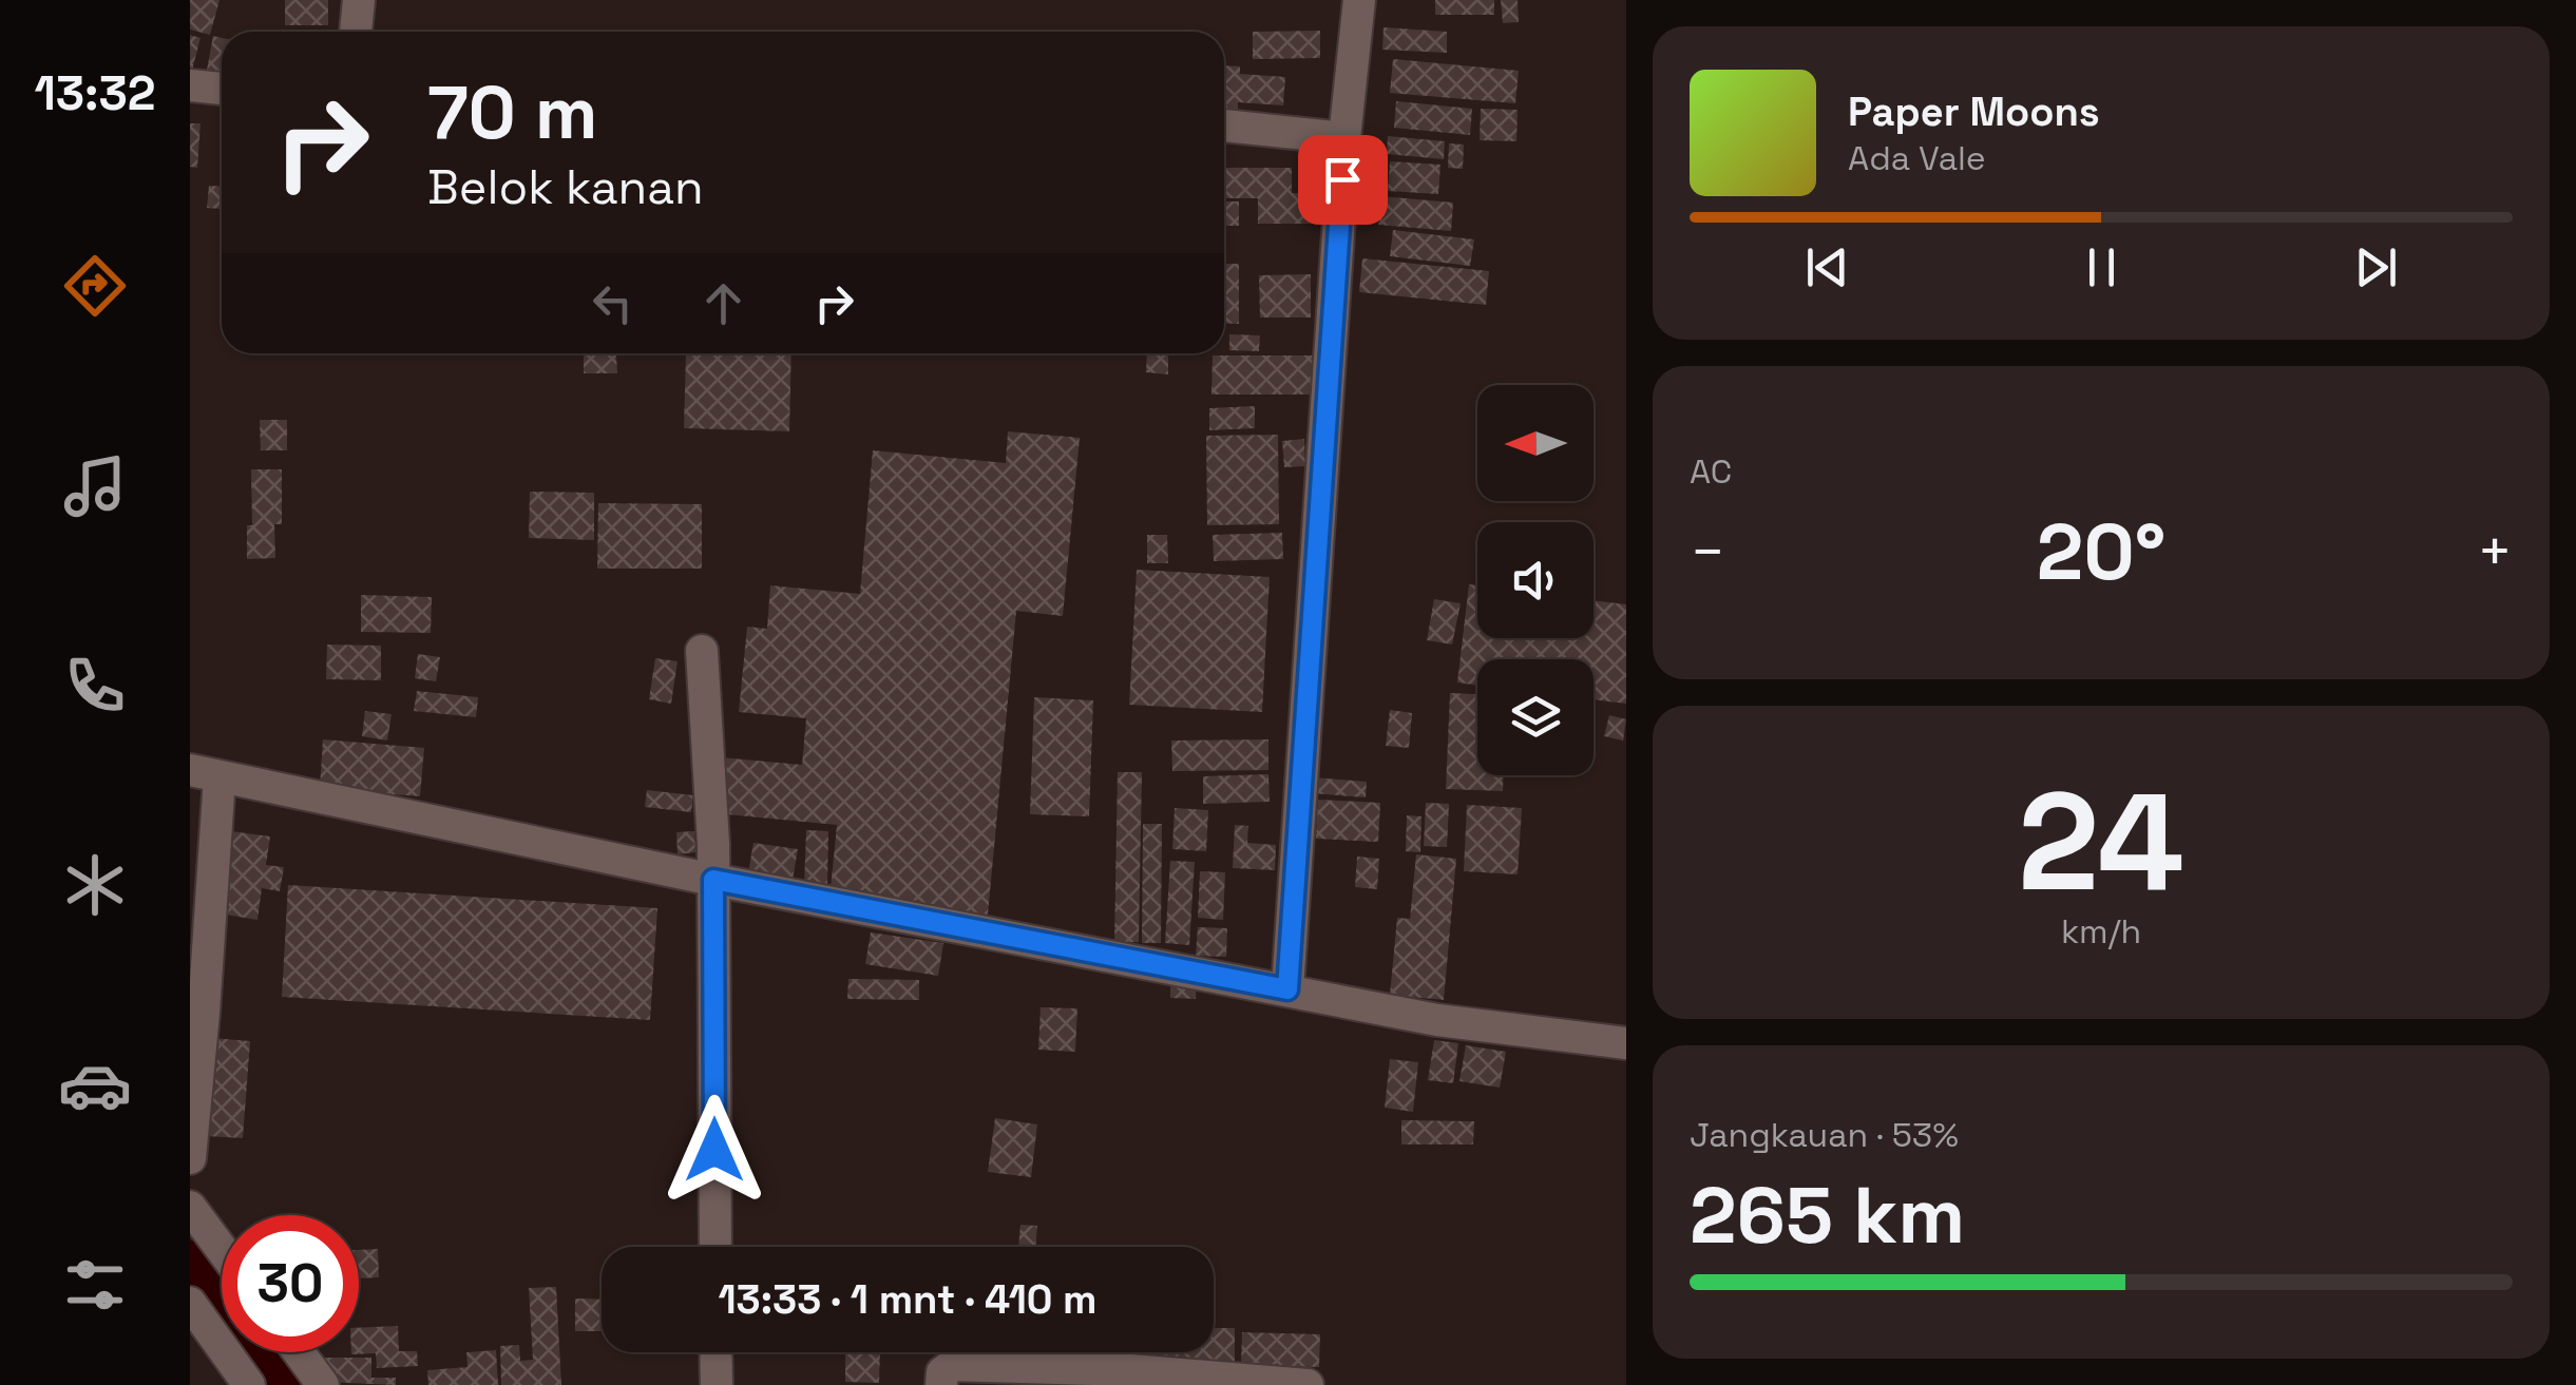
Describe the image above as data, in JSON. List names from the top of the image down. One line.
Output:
{"north":"left","page":{"tabs":"13:32","turn":["70 m","Belok kanan"],"song":["Paper Moons","Ada Vale"],"tile":["AC",["24","km/h"],["Jangkauan · 53%","265 km"]],"heat":["−","20°","+"],"limit":"30","trip":"13:33 · 1 mnt · 410 m"}}
